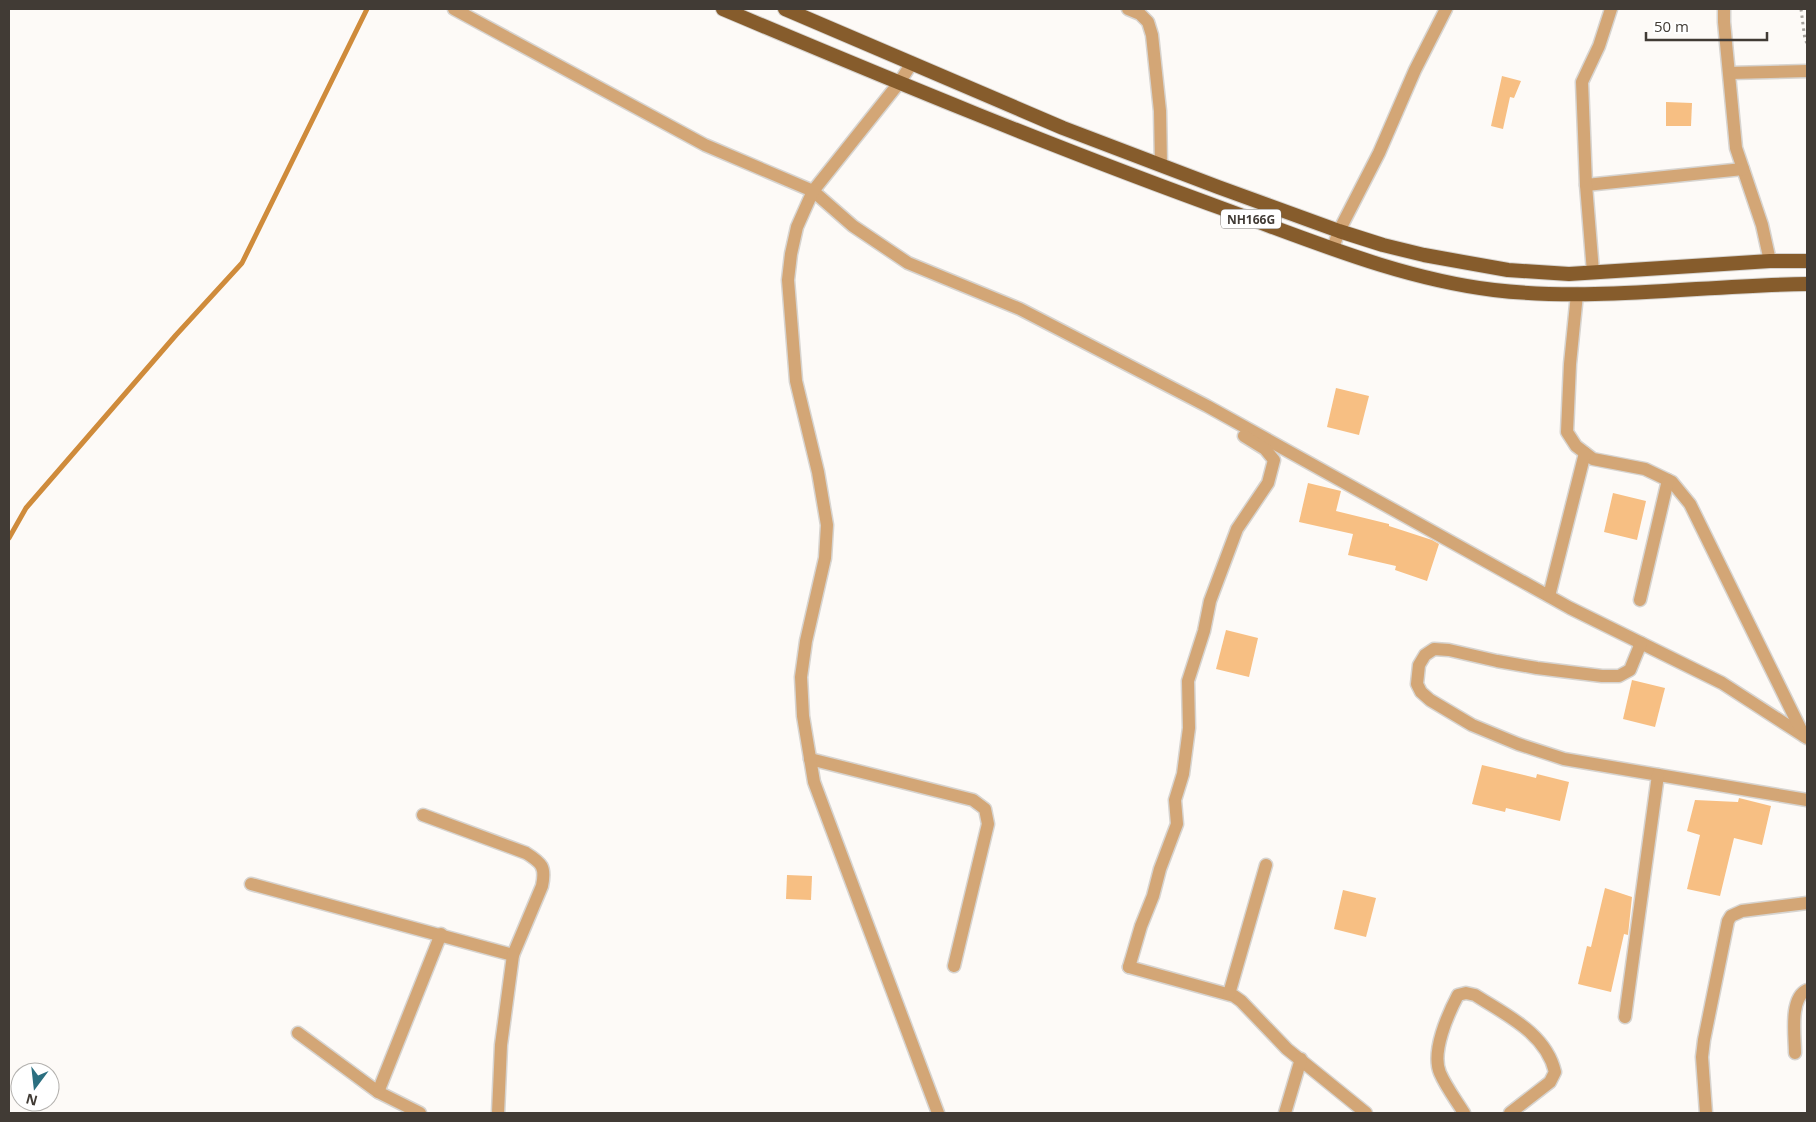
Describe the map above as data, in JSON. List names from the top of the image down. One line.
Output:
{"streets":{"highway":["NH166G"]},"scale_bar":"50 m","north":"bottom"}
